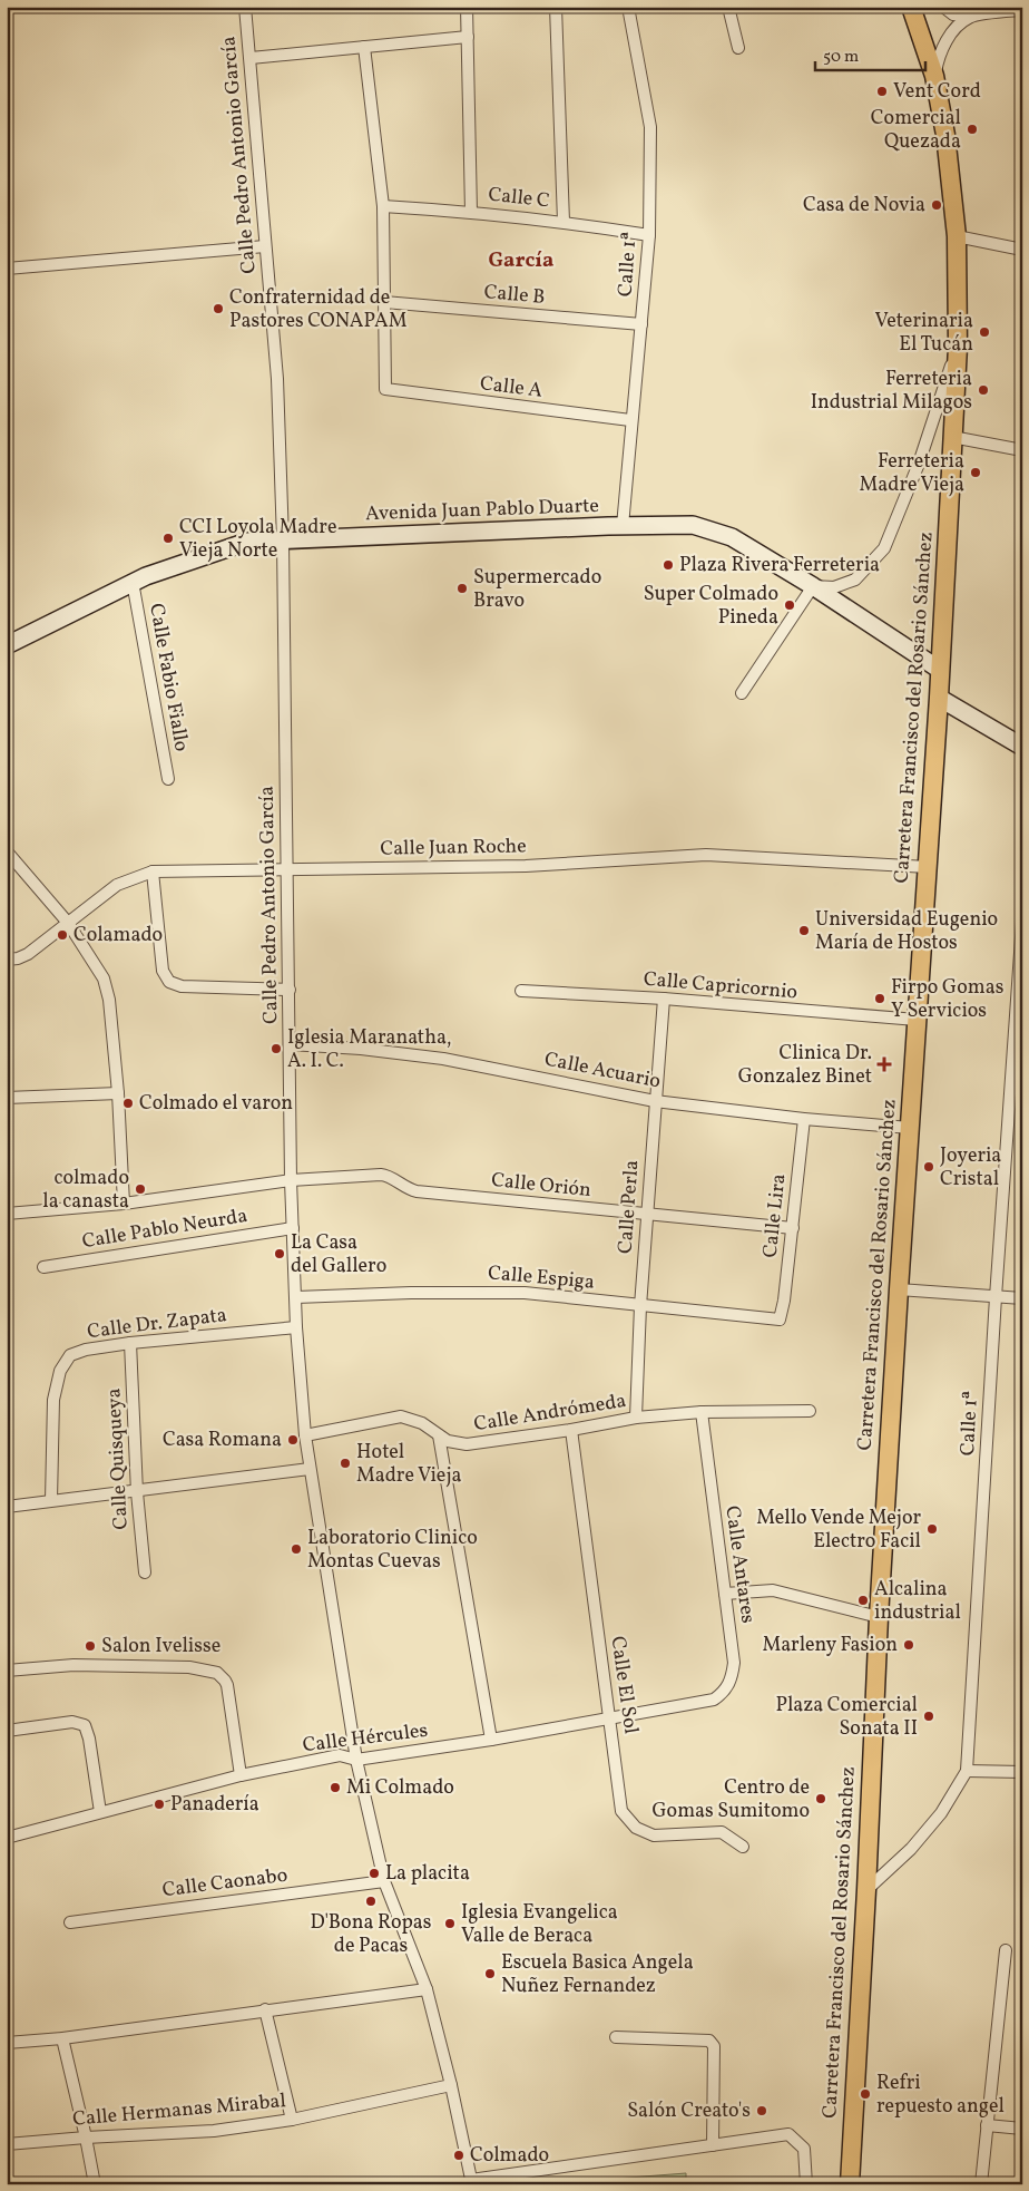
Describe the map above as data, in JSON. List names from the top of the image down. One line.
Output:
{"streets":{"main road":["Avenida Juan Pablo Duarte","Carretera Francisco del Rosario Sánchez"],"street":["Calle Pedro Antonio García","Calle C","Calle 1ª","Calle B","Calle A","Calle Fabio Fiallo","Calle Juan Roche","Calle Capricornio","Calle Acuario","Calle Orión","Calle Perla","Calle Lira","Calle Pablo Neurda","Calle Espiga","Calle Dr. Zapata","Calle Andrómeda","Calle Quisqueya","Calle Antares","Calle El Sol","Calle Hércules","Calle Caonabo","Calle Hermanas Mirabal"]},"crossings":[["Calle Pedro Antonio García","Avenida Juan Pablo Duarte"],["Calle Pedro Antonio García","Calle Juan Roche"],["Calle Pedro Antonio García","Calle Acuario"],["Calle Pedro Antonio García","Calle Orión"],["Calle Pedro Antonio García","Calle Pablo Neurda"],["Calle Pedro Antonio García","Calle Espiga"],["Calle Pedro Antonio García","Calle Dr. Zapata"],["Calle Pedro Antonio García","Calle Andrómeda"],["Calle Pedro Antonio García","Calle Hércules"],["Calle Pedro Antonio García","Calle Caonabo"],["Calle Pedro Antonio García","Calle Hermanas Mirabal"],["Calle C","Calle 1ª"],["Calle 1ª","Calle B"],["Calle 1ª","Calle A"],["Calle 1ª","Avenida Juan Pablo Duarte"],["Calle 1ª","Carretera Francisco del Rosario Sánchez"],["Calle B","Calle A"],["Avenida Juan Pablo Duarte","Calle Fabio Fiallo"],["Avenida Juan Pablo Duarte","Carretera Francisco del Rosario Sánchez"],["Carretera Francisco del Rosario Sánchez","Calle Juan Roche"],["Carretera Francisco del Rosario Sánchez","Calle Capricornio"],["Carretera Francisco del Rosario Sánchez","Calle Acuario"],["Calle Capricornio","Calle Perla"],["Calle Acuario","Calle Perla"],["Calle Acuario","Calle Lira"],["Calle Orión","Calle Perla"],["Calle Orión","Calle Lira"],["Calle Perla","Calle Espiga"],["Calle Perla","Calle Andrómeda"],["Calle Lira","Calle Espiga"],["Calle Dr. Zapata","Calle Quisqueya"],["Calle Andrómeda","Calle Antares"],["Calle Andrómeda","Calle El Sol"],["Calle Antares","Calle Hércules"],["Calle El Sol","Calle Hércules"]],"districts":["García"],"places":{"other":["Vent Cord","Comercial Quezada","Casa de Novia","Confraternidad de Pastores CONAPAM","Veterinaria El Tucán","Ferreteria Industrial Milagos","Ferreteria Madre Vieja","CCI Loyola Madre Vieja Norte","Plaza Rivera Ferreteria","Supermercado Bravo","Super Colmado Pineda","Universidad Eugenio María de Hostos","Colamado","Firpo Gomas Y Servicios","Iglesia Maranatha, A. I. C.","Colmado el varon","Joyeria Cristal","colmado la canasta","La Casa del Gallero","Casa Romana","Hotel Madre Vieja","Mello Vende Mejor Electro Facil","Laboratorio Clinico Montas Cuevas","Alcalina industrial","Marleny Fasion","Salon Ivelisse","Plaza Comercial Sonata II","Mi Colmado","Centro de Gomas Sumitomo","Panadería","La placita","D'Bona Ropas de Pacas","Iglesia Evangelica Valle de Beraca","Escuela Basica Angela Nuñez Fernandez","Refri repuesto angel","Salón Creato's","Colmado"],"health":["Clinica Dr. Gonzalez Binet"]},"scale_bar":"50 m"}
